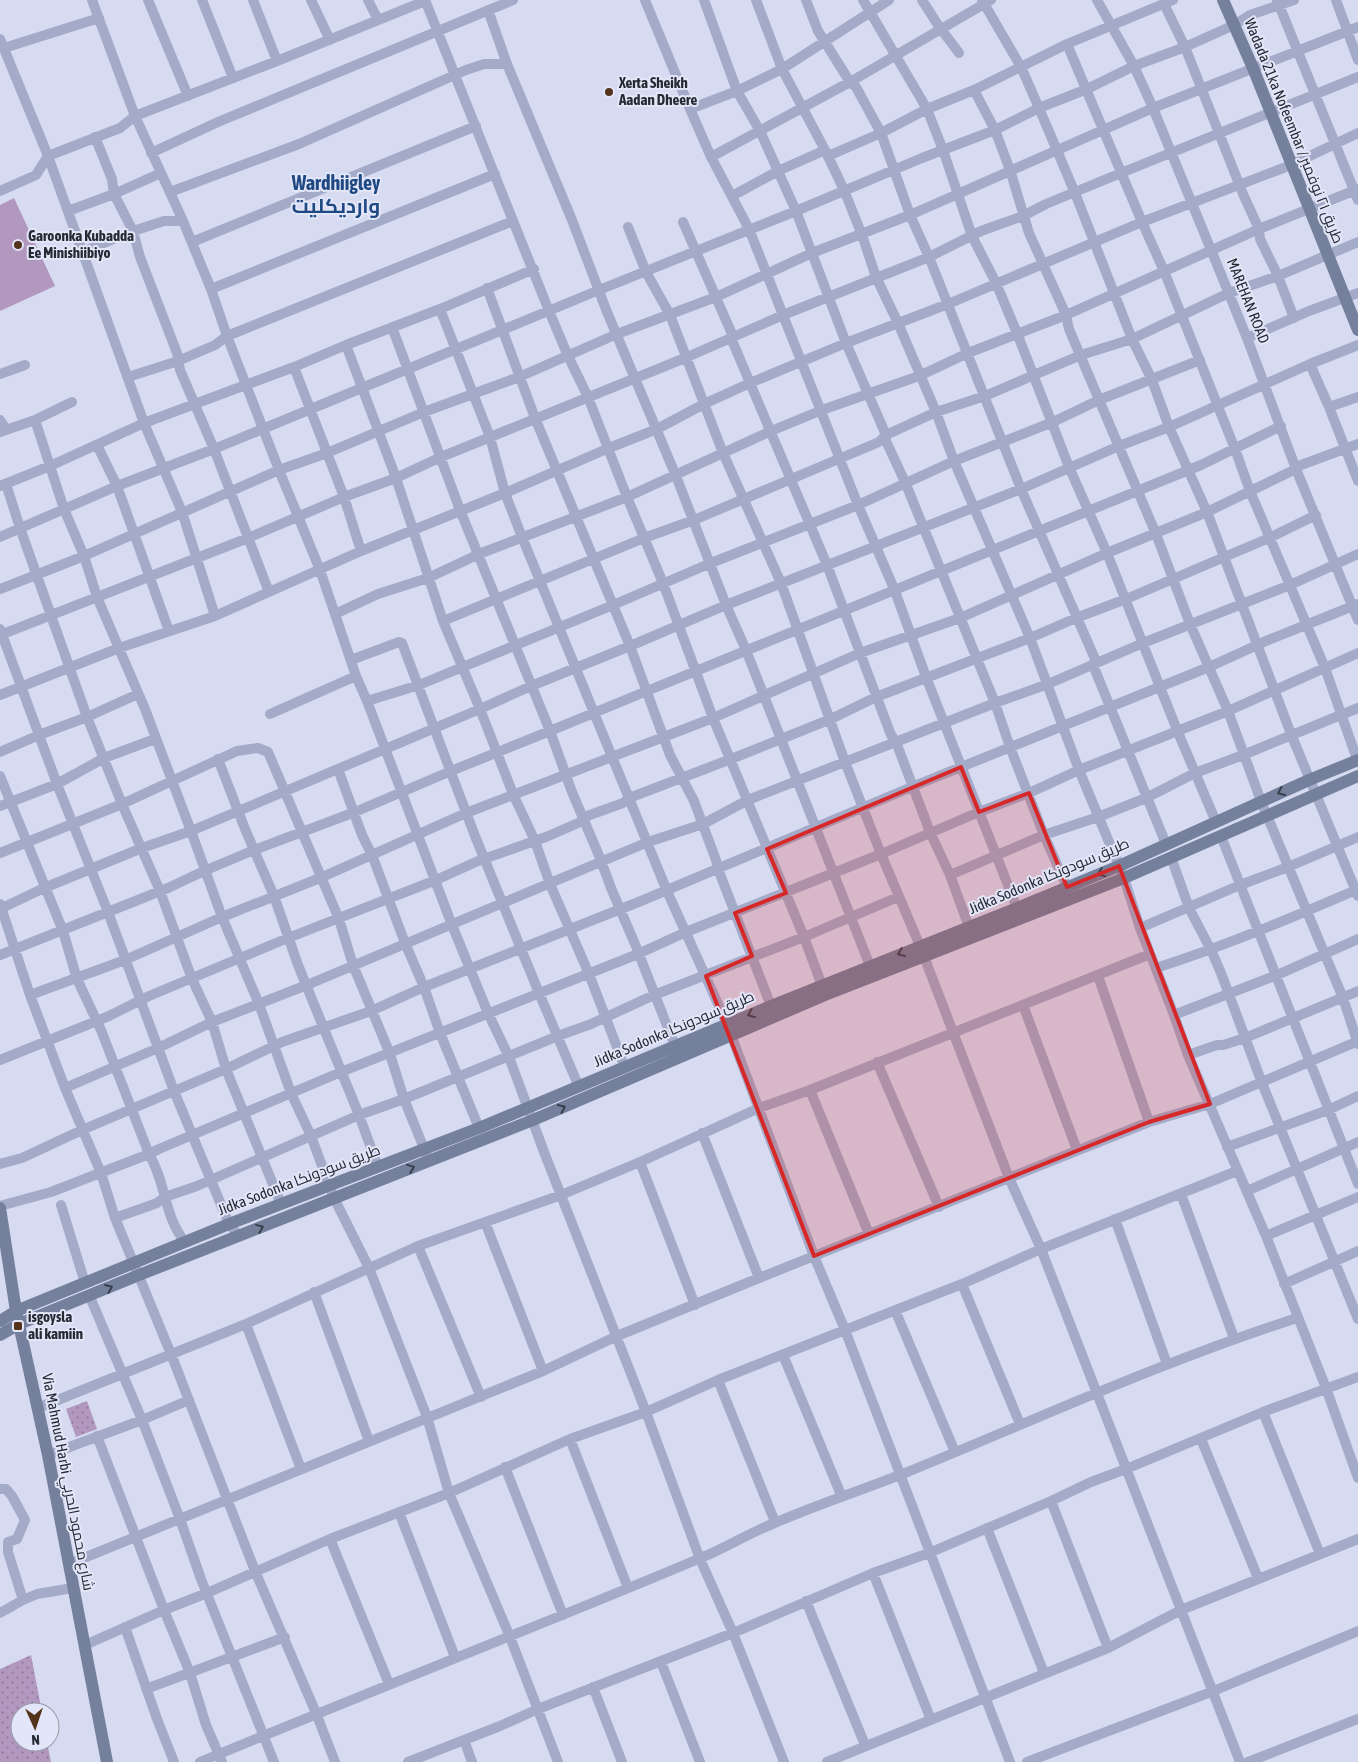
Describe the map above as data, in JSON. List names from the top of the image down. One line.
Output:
{"streets":{"main road":["Wadada 21ka Nofeembar / طريق ٢١ نوفمبر","Jidka Sodonka طريق سودونكا","Via Mahmud Harbi شارع محمود الحربي"],"street":["MAREHAN ROAD"]},"crossings":[["Jidka Sodonka طريق سودونكا","Via Mahmud Harbi شارع محمود الحربي"]],"districts":["Wardhiigley وارديكليت"],"places":{"other":["Xerta Sheikh Aadan Dheere","Garoonka Kubadda Ee Minishiibiyo"],"transit":["isgoysla ali kamiin"]},"north":"bottom"}
